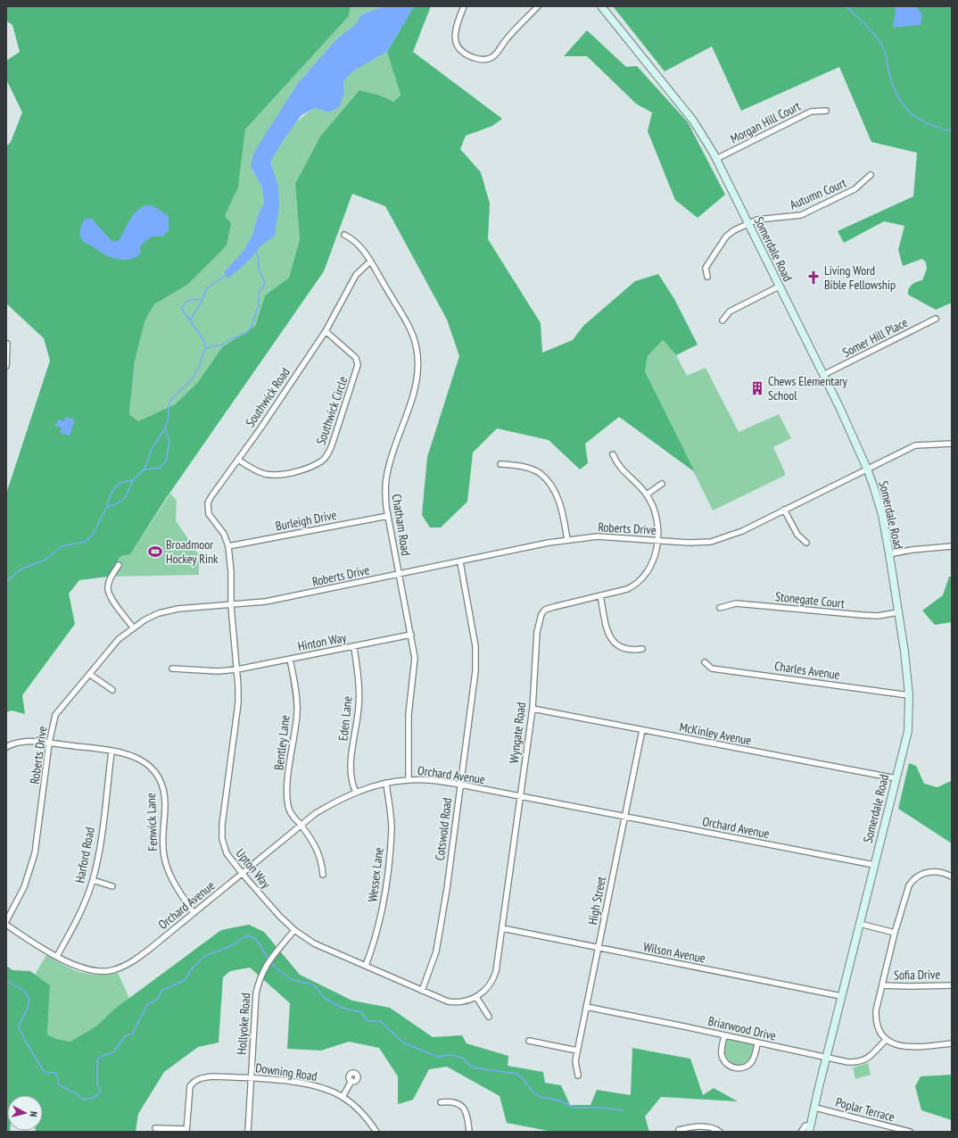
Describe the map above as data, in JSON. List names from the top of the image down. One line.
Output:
{"streets":{"main road":["Somerdale Road"],"street":["Morgan Hill Court","Autumn Court","Somer Hill Place","Southwick Road","Southwick Circle","Burleigh Drive","Chatham Road","Roberts Drive","Stonegate Court","Hinton Way","Charles Avenue","Eden Lane","Wyngate Road","McKinley Avenue","Bentley Lane","Orchard Avenue","Fenwick Lane","Cotswold Road","Harford Road","Upton Way","Wessex Lane","High Street","Wilson Avenue","Sofia Drive","Hollyoke Road","Briarwood Drive","Downing Road","Poplar Terrace"]},"crossings":[["Morgan Hill Court","Somerdale Road"],["Autumn Court","Somerdale Road"],["Somerdale Road","Somer Hill Place"],["Somerdale Road","Roberts Drive"],["Somerdale Road","Stonegate Court"],["Somerdale Road","Charles Avenue"],["Somerdale Road","McKinley Avenue"],["Somerdale Road","Orchard Avenue"],["Somerdale Road","Wilson Avenue"],["Somerdale Road","Briarwood Drive"],["Somerdale Road","Poplar Terrace"],["Southwick Road","Southwick Circle"],["Southwick Road","Burleigh Drive"],["Southwick Road","Chatham Road"],["Southwick Road","Upton Way"],["Burleigh Drive","Chatham Road"],["Burleigh Drive","Upton Way"],["Chatham Road","Roberts Drive"],["Chatham Road","Hinton Way"],["Chatham Road","Orchard Avenue"],["Roberts Drive","Wyngate Road"],["Roberts Drive","Fenwick Lane"],["Roberts Drive","Cotswold Road"],["Roberts Drive","Upton Way"],["Hinton Way","Eden Lane"],["Hinton Way","Bentley Lane"],["Hinton Way","Upton Way"],["Eden Lane","Orchard Avenue"],["Wyngate Road","McKinley Avenue"],["Wyngate Road","Orchard Avenue"],["Wyngate Road","Upton Way"],["Wyngate Road","Wilson Avenue"],["McKinley Avenue","High Street"],["Bentley Lane","Orchard Avenue"],["Orchard Avenue","Fenwick Lane"],["Orchard Avenue","Cotswold Road"],["Orchard Avenue","Harford Road"],["Orchard Avenue","Upton Way"],["Orchard Avenue","Wessex Lane"],["Orchard Avenue","High Street"],["Fenwick Lane","Harford Road"],["Cotswold Road","Upton Way"],["Upton Way","Wessex Lane"],["Upton Way","Hollyoke Road"],["High Street","Wilson Avenue"],["High Street","Briarwood Drive"],["Sofia Drive","Briarwood Drive"],["Hollyoke Road","Downing Road"]],"places":{"church":["Living Word Bible Fellowship"],"building":["Chews Elementary School"],"sports":["Broadmoor Hockey Rink"]},"north":"right"}
